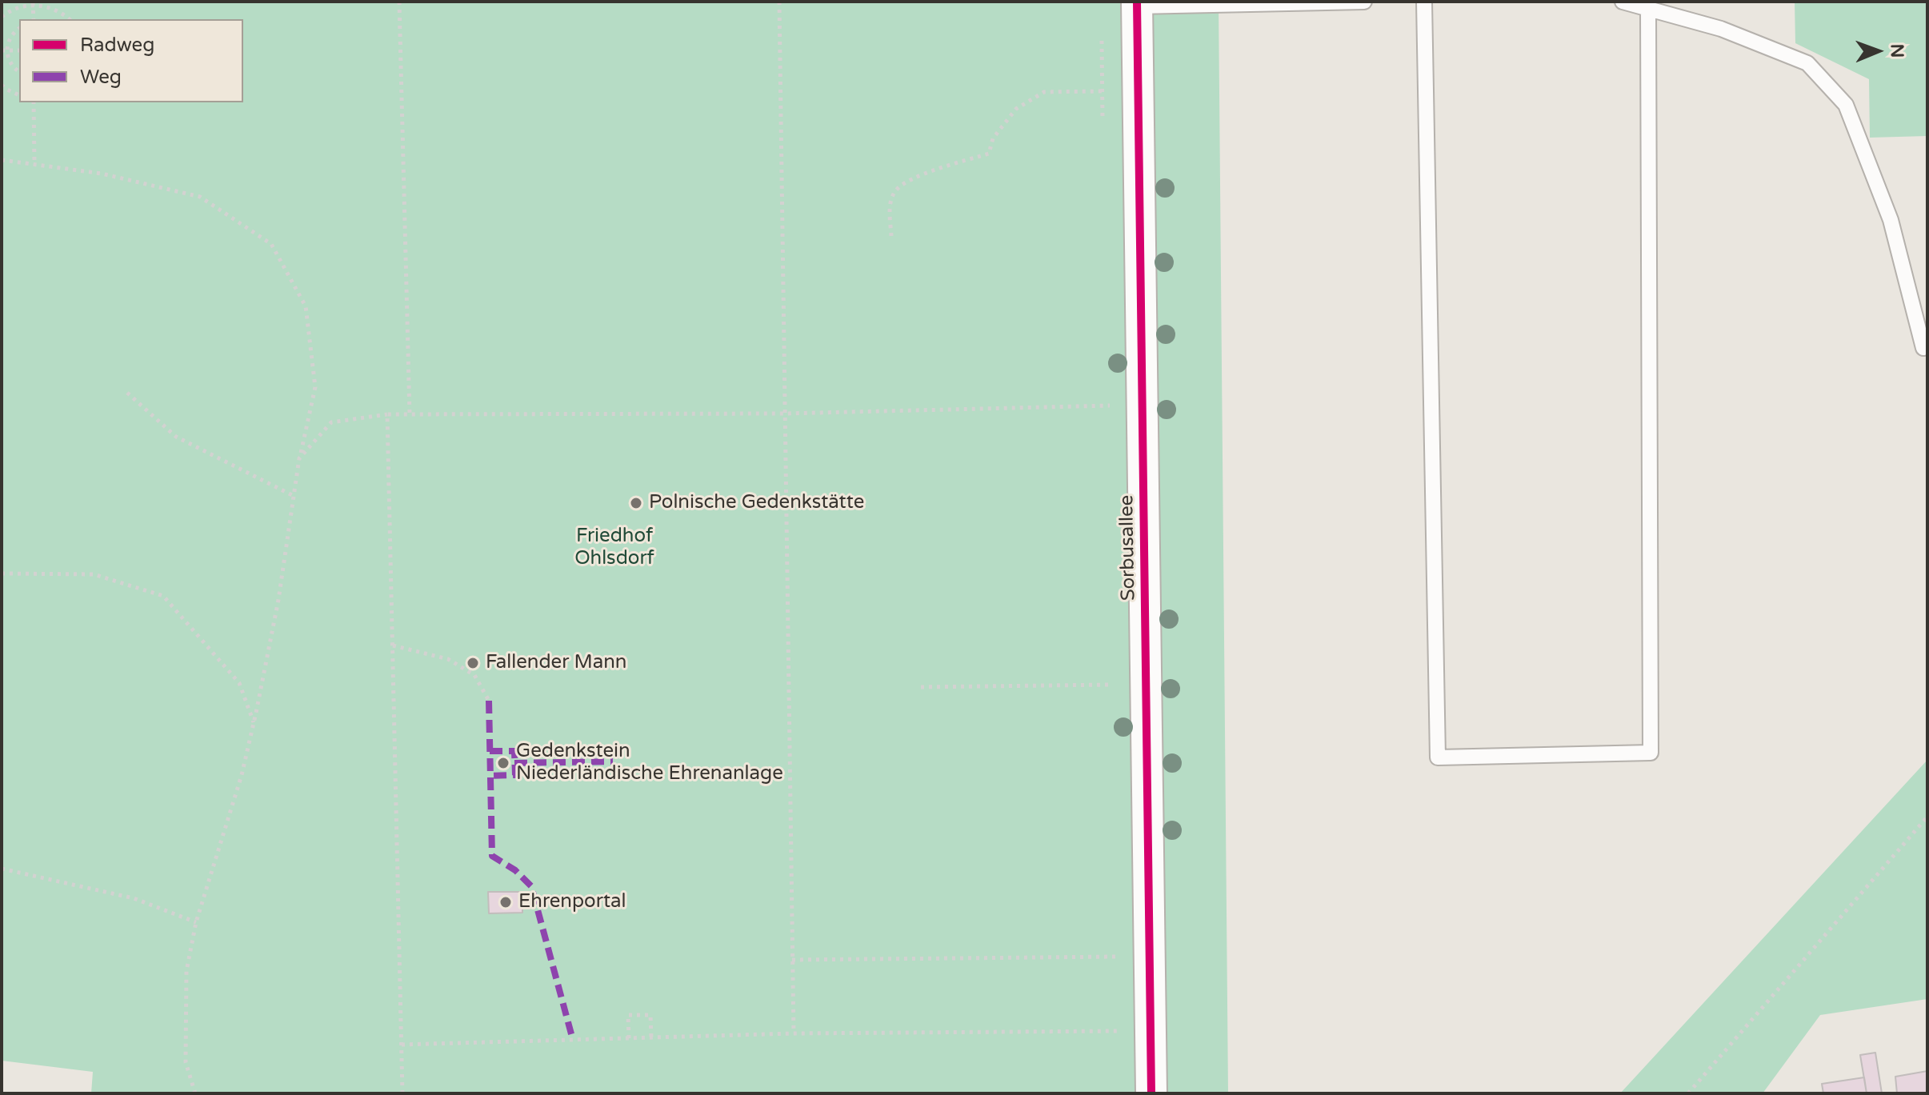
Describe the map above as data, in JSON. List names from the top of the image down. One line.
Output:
{"streets":{"street":["Sorbusallee"]},"parks":["Friedhof Ohlsdorf"],"places":["Polnische Gedenkstätte","Fallender Mann","Gedenkstein Niederländische Ehrenanlage","Ehrenportal"],"legend":["Radweg","Weg"],"north":"right"}
